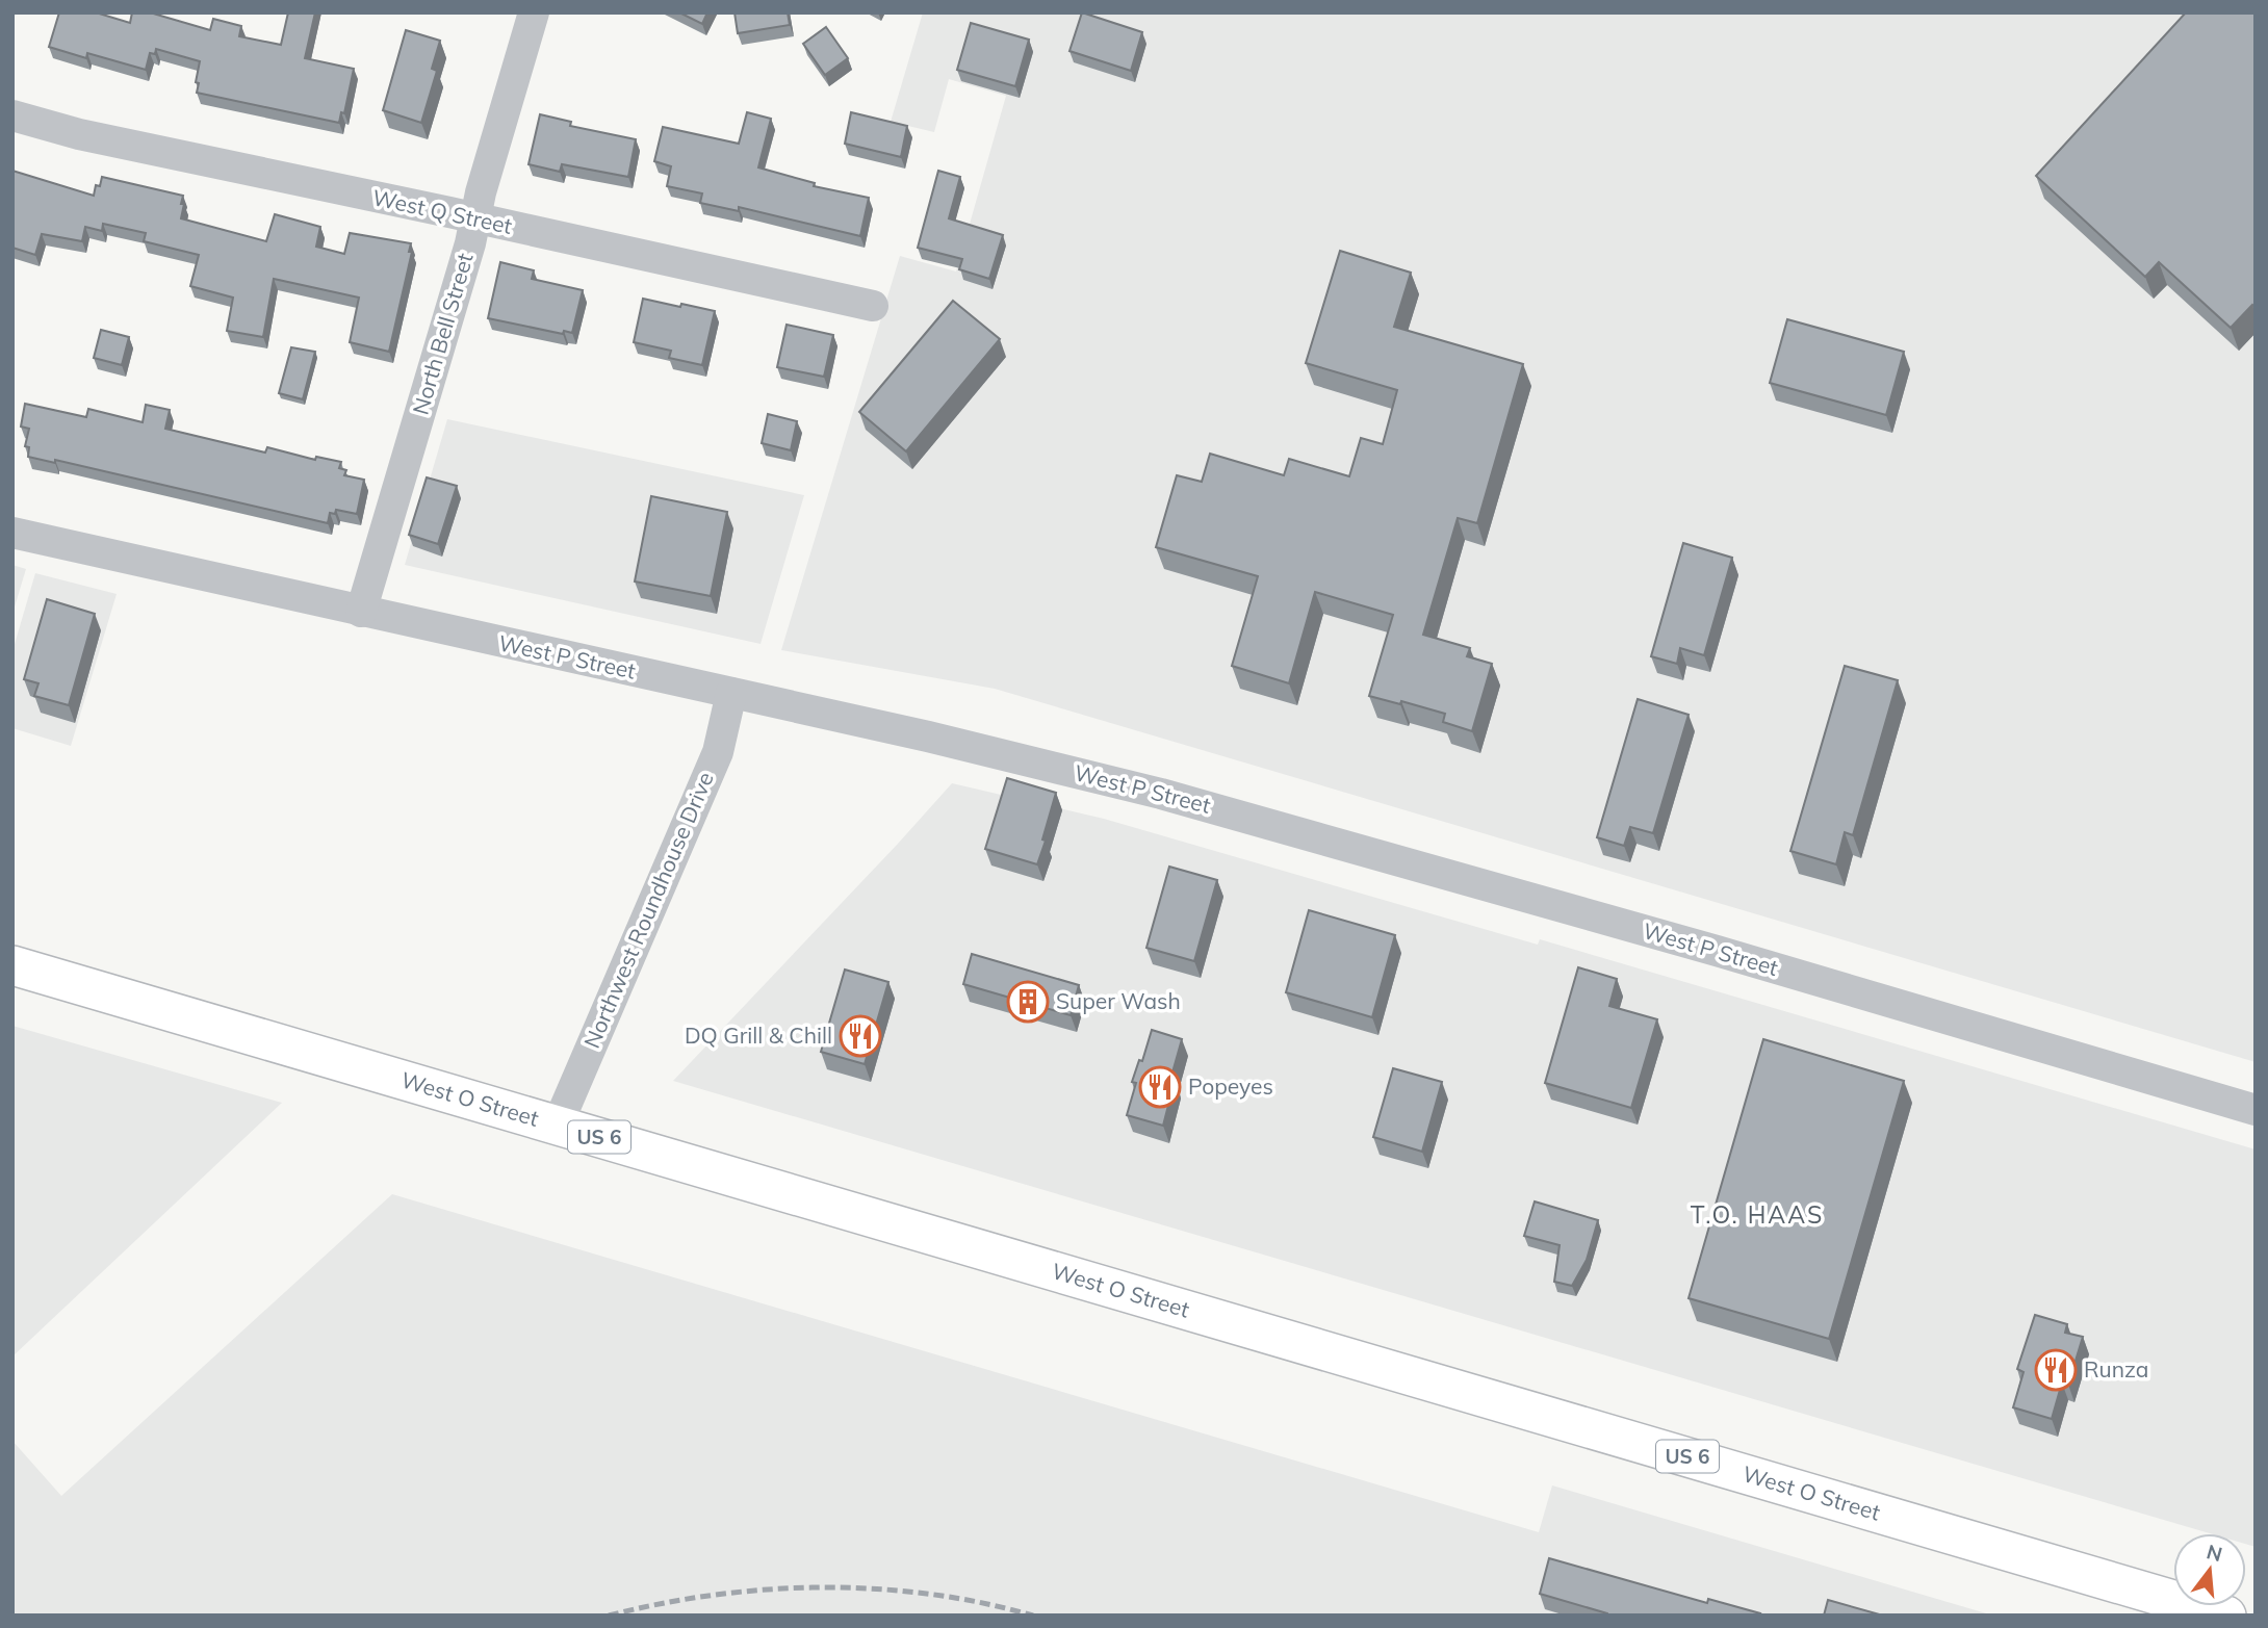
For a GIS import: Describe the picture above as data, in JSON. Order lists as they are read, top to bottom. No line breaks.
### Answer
{"streets":{"main road":["West O Street","US 6"],"street":["West Q Street","North Bell Street","West P Street","Northwest Roundhouse Drive"]},"crossings":[["West Q Street","North Bell Street"],["North Bell Street","West P Street"],["West P Street","Northwest Roundhouse Drive"],["Northwest Roundhouse Drive","West O Street"]],"districts":["T.O. HAAS"],"places":{"building":["Super Wash"],"restaurant":["DQ Grill & Chill","Popeyes","Runza"]},"north":"top"}
